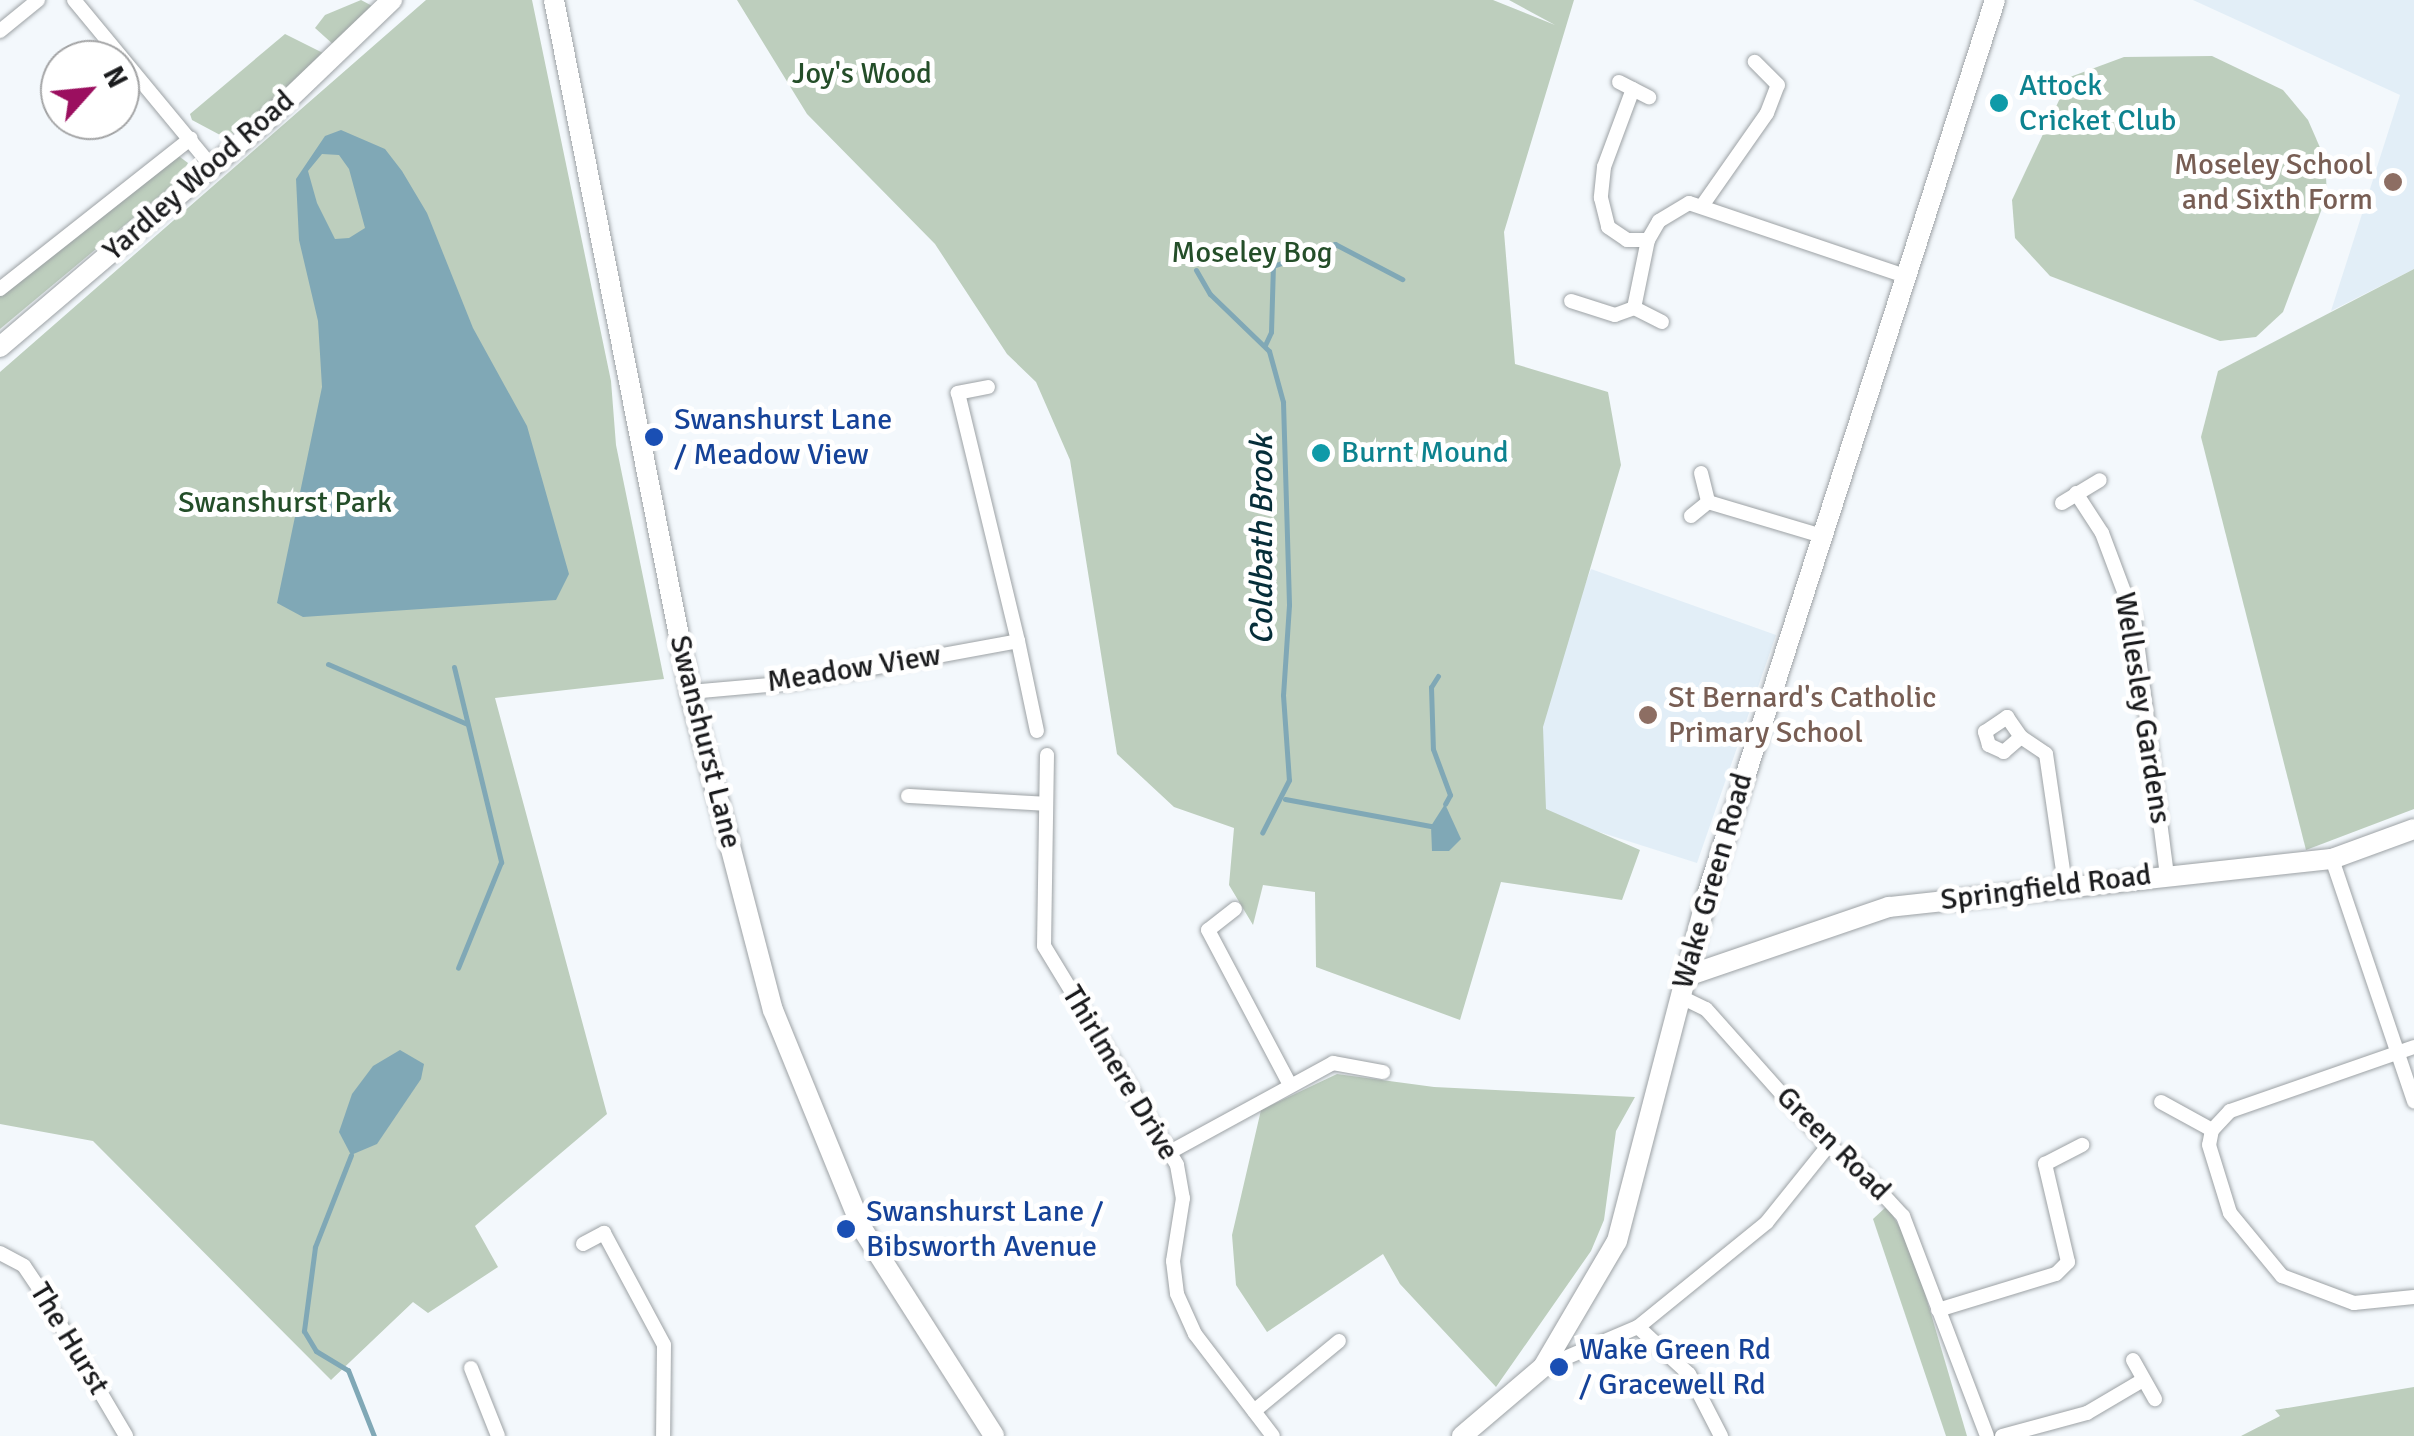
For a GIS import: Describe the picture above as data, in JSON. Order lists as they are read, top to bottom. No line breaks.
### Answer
{"streets":{"street":["Yardley Wood Road","Meadow View","Wellesley Gardens","Swanshurst Lane","Wake Green Road","Springfield Road","Thirlmere Drive","Green Road","The Hurst"]},"crossings":[["Meadow View","Swanshurst Lane"],["Wellesley Gardens","Springfield Road"],["Wake Green Road","Springfield Road"],["Wake Green Road","Green Road"],["Springfield Road","Green Road"]],"water":["Coldbath Brook"],"parks":["Joy's Wood","Moseley Bog","Swanshurst Park"],"places":["Attock Cricket Club","Moseley School and Sixth Form","Swanshurst Lane / Meadow View","Burnt Mound","St Bernard's Catholic Primary School","Swanshurst Lane / Bibsworth Avenue","Wake Green Rd / Gracewell Rd"],"north":"top right"}
